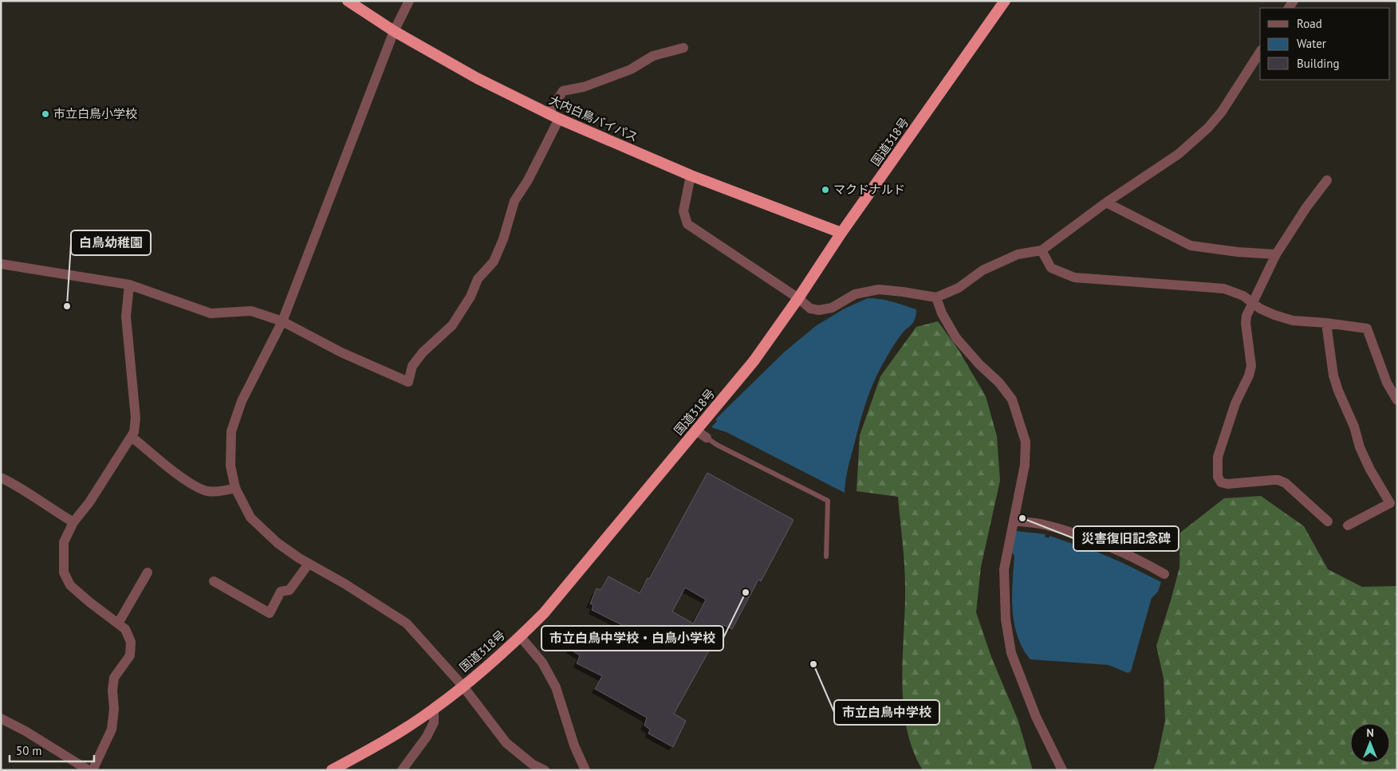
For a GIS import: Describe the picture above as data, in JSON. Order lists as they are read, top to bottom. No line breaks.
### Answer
{"streets":{"highway":["大内白鳥バイパス","国道318号"]},"crossings":[["大内白鳥バイパス","国道318号"]],"places":["市立白鳥小学校","マクドナルド","白鳥幼稚園","災害復旧記念碑","市立白鳥中学校・白鳥小学校","市立白鳥中学校"],"legend":["Road","Water","Building"],"scale_bar":"50 m","north":"top"}
